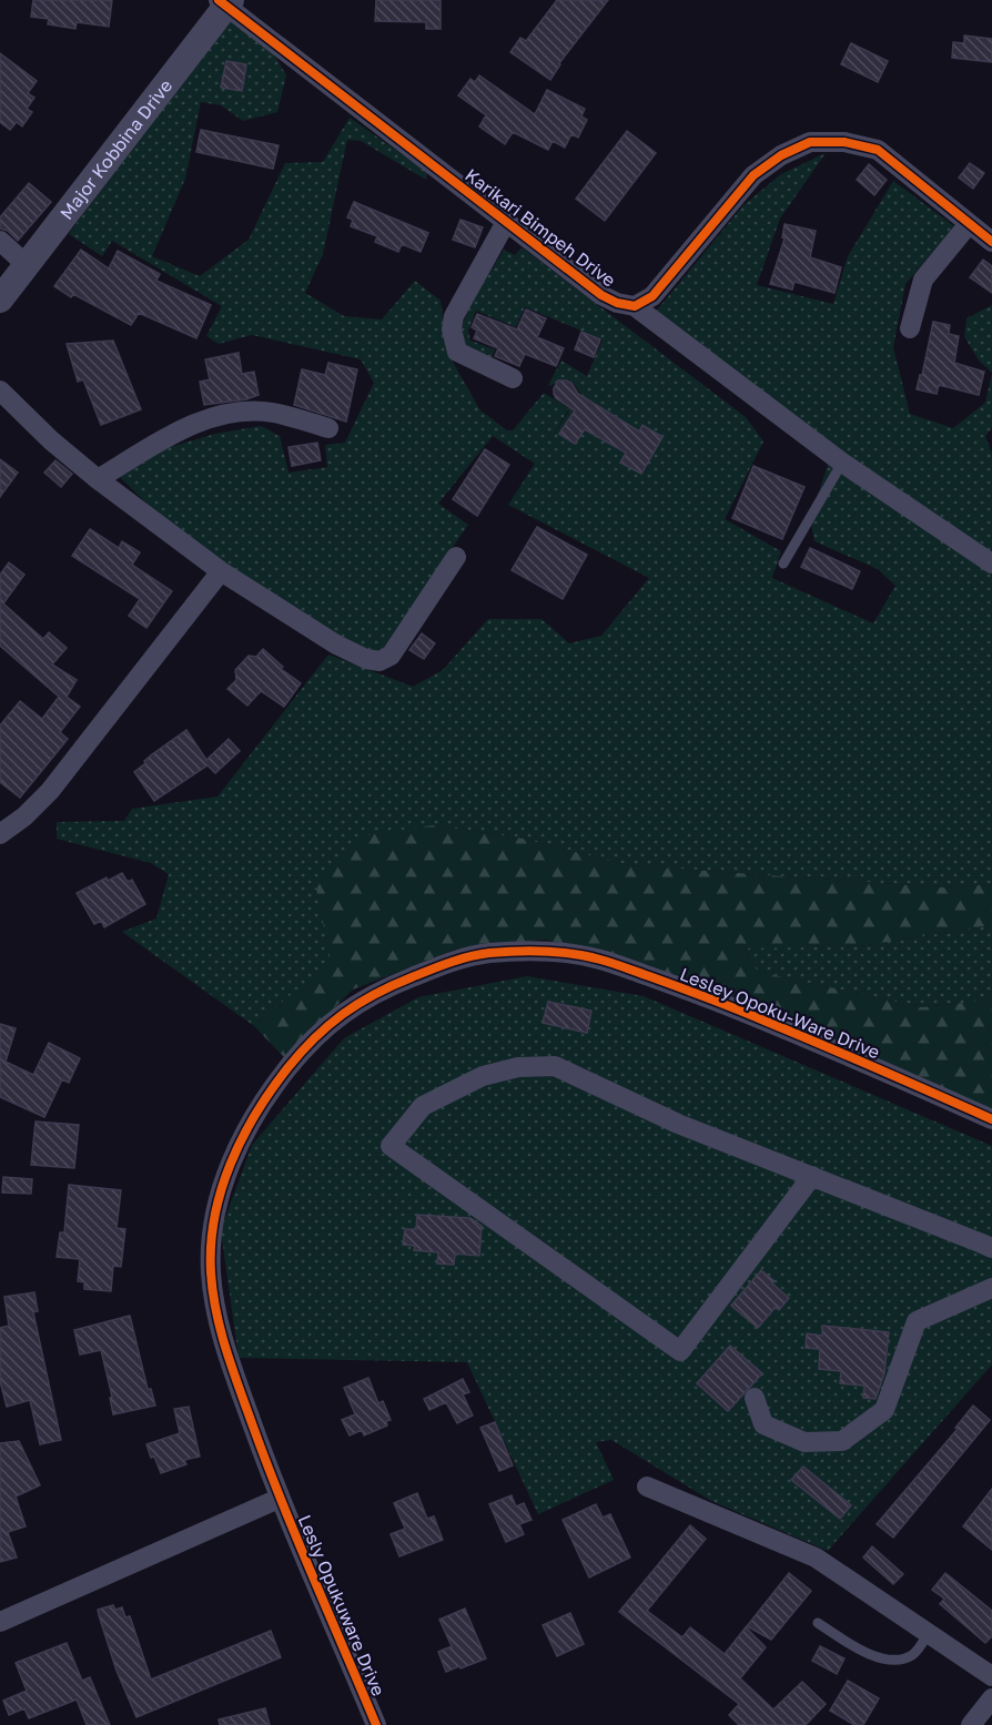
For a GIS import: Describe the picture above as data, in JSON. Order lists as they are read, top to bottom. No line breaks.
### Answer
{"streets":{"street":["Major Kobbina Drive","Karikari Bimpeh Drive","Lesley Opoku-Ware Drive","Lesly Opukuware Drive"]},"crossings":[["Major Kobbina Drive","Karikari Bimpeh Drive"],["Lesley Opoku-Ware Drive","Lesly Opukuware Drive"]]}
